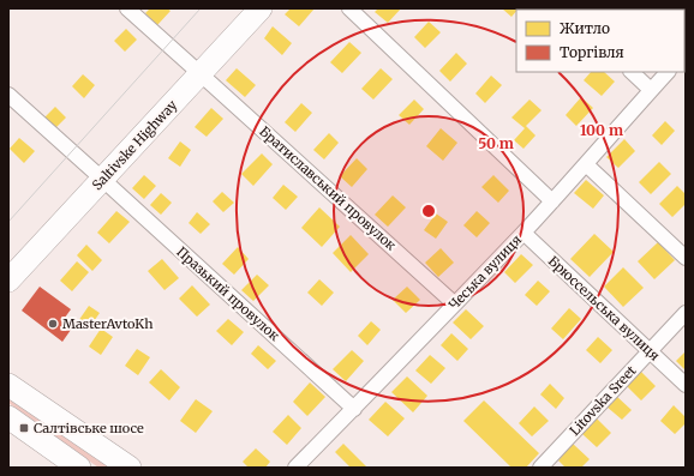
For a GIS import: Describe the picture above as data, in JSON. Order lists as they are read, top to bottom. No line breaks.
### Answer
{"streets":{"main road":["Saltivske Highway"],"street":["Братиславський провулок","Чеська вулиця","Празький провулок","Брюссельська вулиця","Litovska Sreet"]},"crossings":[["Saltivske Highway","Братиславський провулок"],["Saltivske Highway","Празький провулок"],["Братиславський провулок","Чеська вулиця"],["Чеська вулиця","Празький провулок"],["Чеська вулиця","Брюссельська вулиця"],["Брюссельська вулиця","Litovska Sreet"]],"places":{"other":["MasterAvtoKh"],"transit":["Салтівське шосе"]},"legend":["Житло","Торгівля"],"rings":["100 m","50 m"]}
